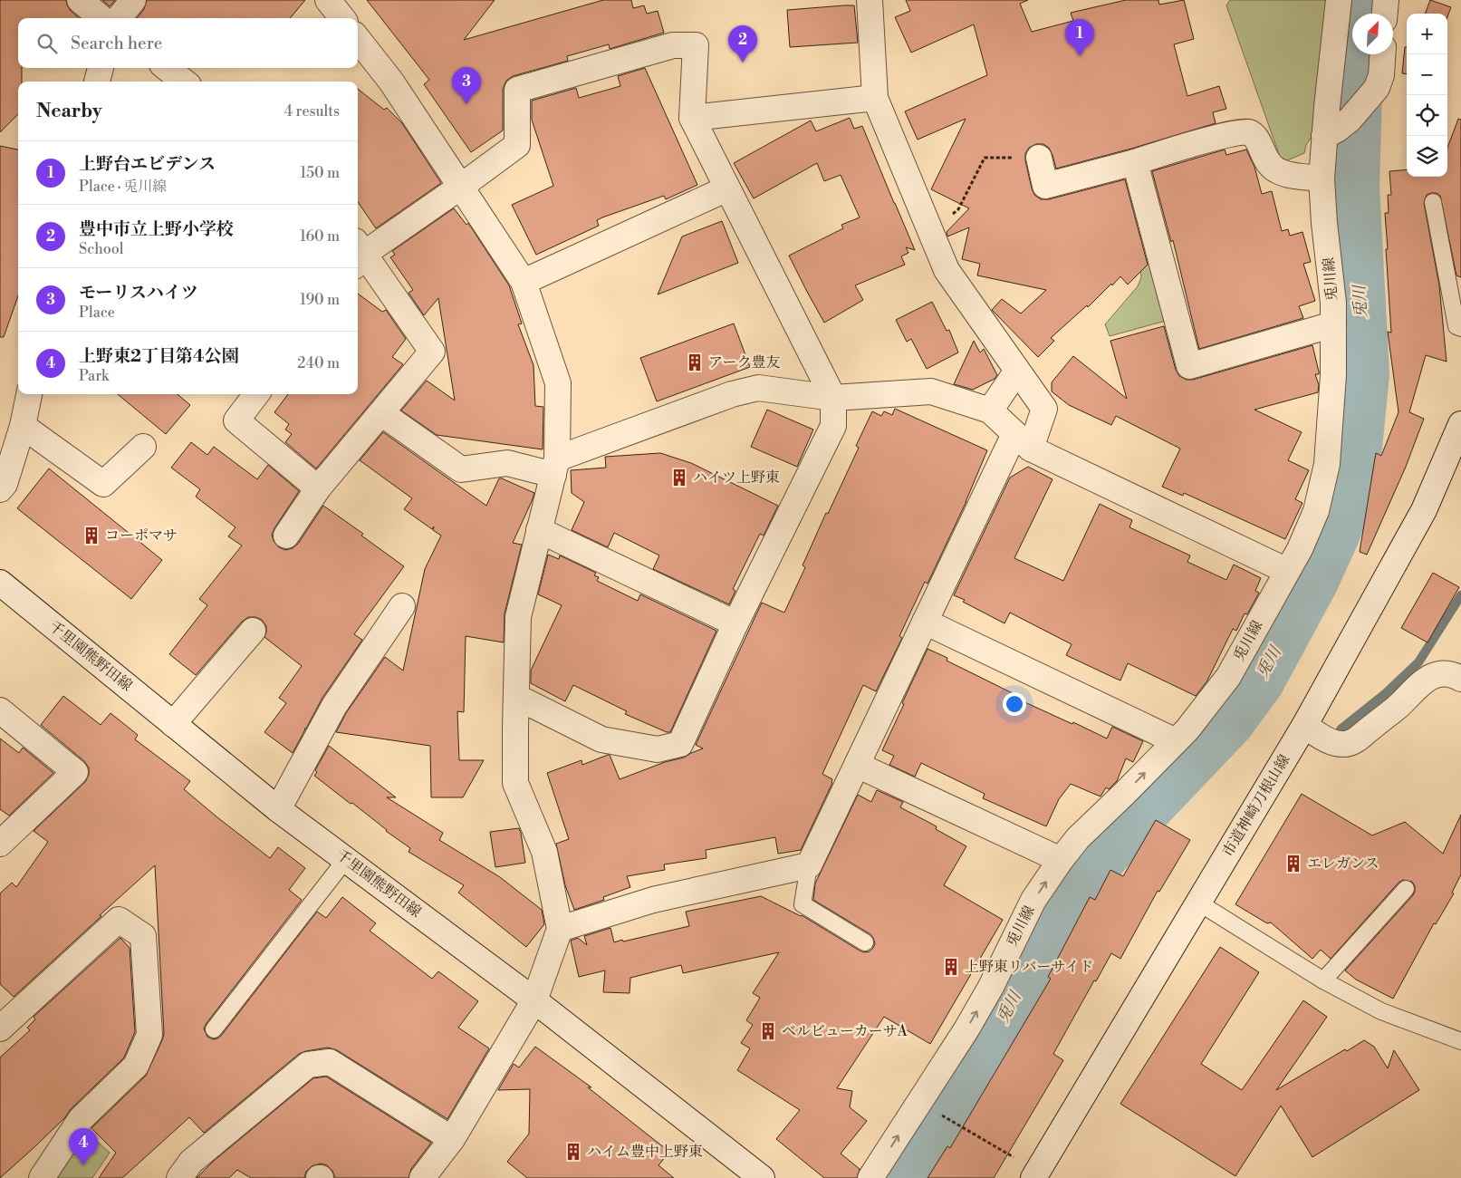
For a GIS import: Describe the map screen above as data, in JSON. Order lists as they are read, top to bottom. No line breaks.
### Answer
{"streets":{"street":["兎川線","千里園熊野田線","市道神崎刀根山線"]},"one_way":["兎川線"],"water":["兎川"],"places":{"building":["アーク豊友","ハイツ上野東","コーポマサ","エレガンス","上野東リバーサイド","ベルビューカーサA","ハイム豊中上野東"]},"north":"top right","page":{"map_buttons":["+","−"],"search":"Search here","pins":["1","2","3","4"],"heading":["Nearby","4 results"],"list":[{"mark":"1","name":"上野台エビデンス","note":"Place · 兎川線","value":"150 m"},{"mark":"2","name":"豊中市立上野小学校","note":"School","value":"160 m"},{"mark":"3","name":"モーリスハイツ","note":"Place","value":"190 m"},{"mark":"4","name":"上野東2丁目第4公園","note":"Park","value":"240 m"}]}}
